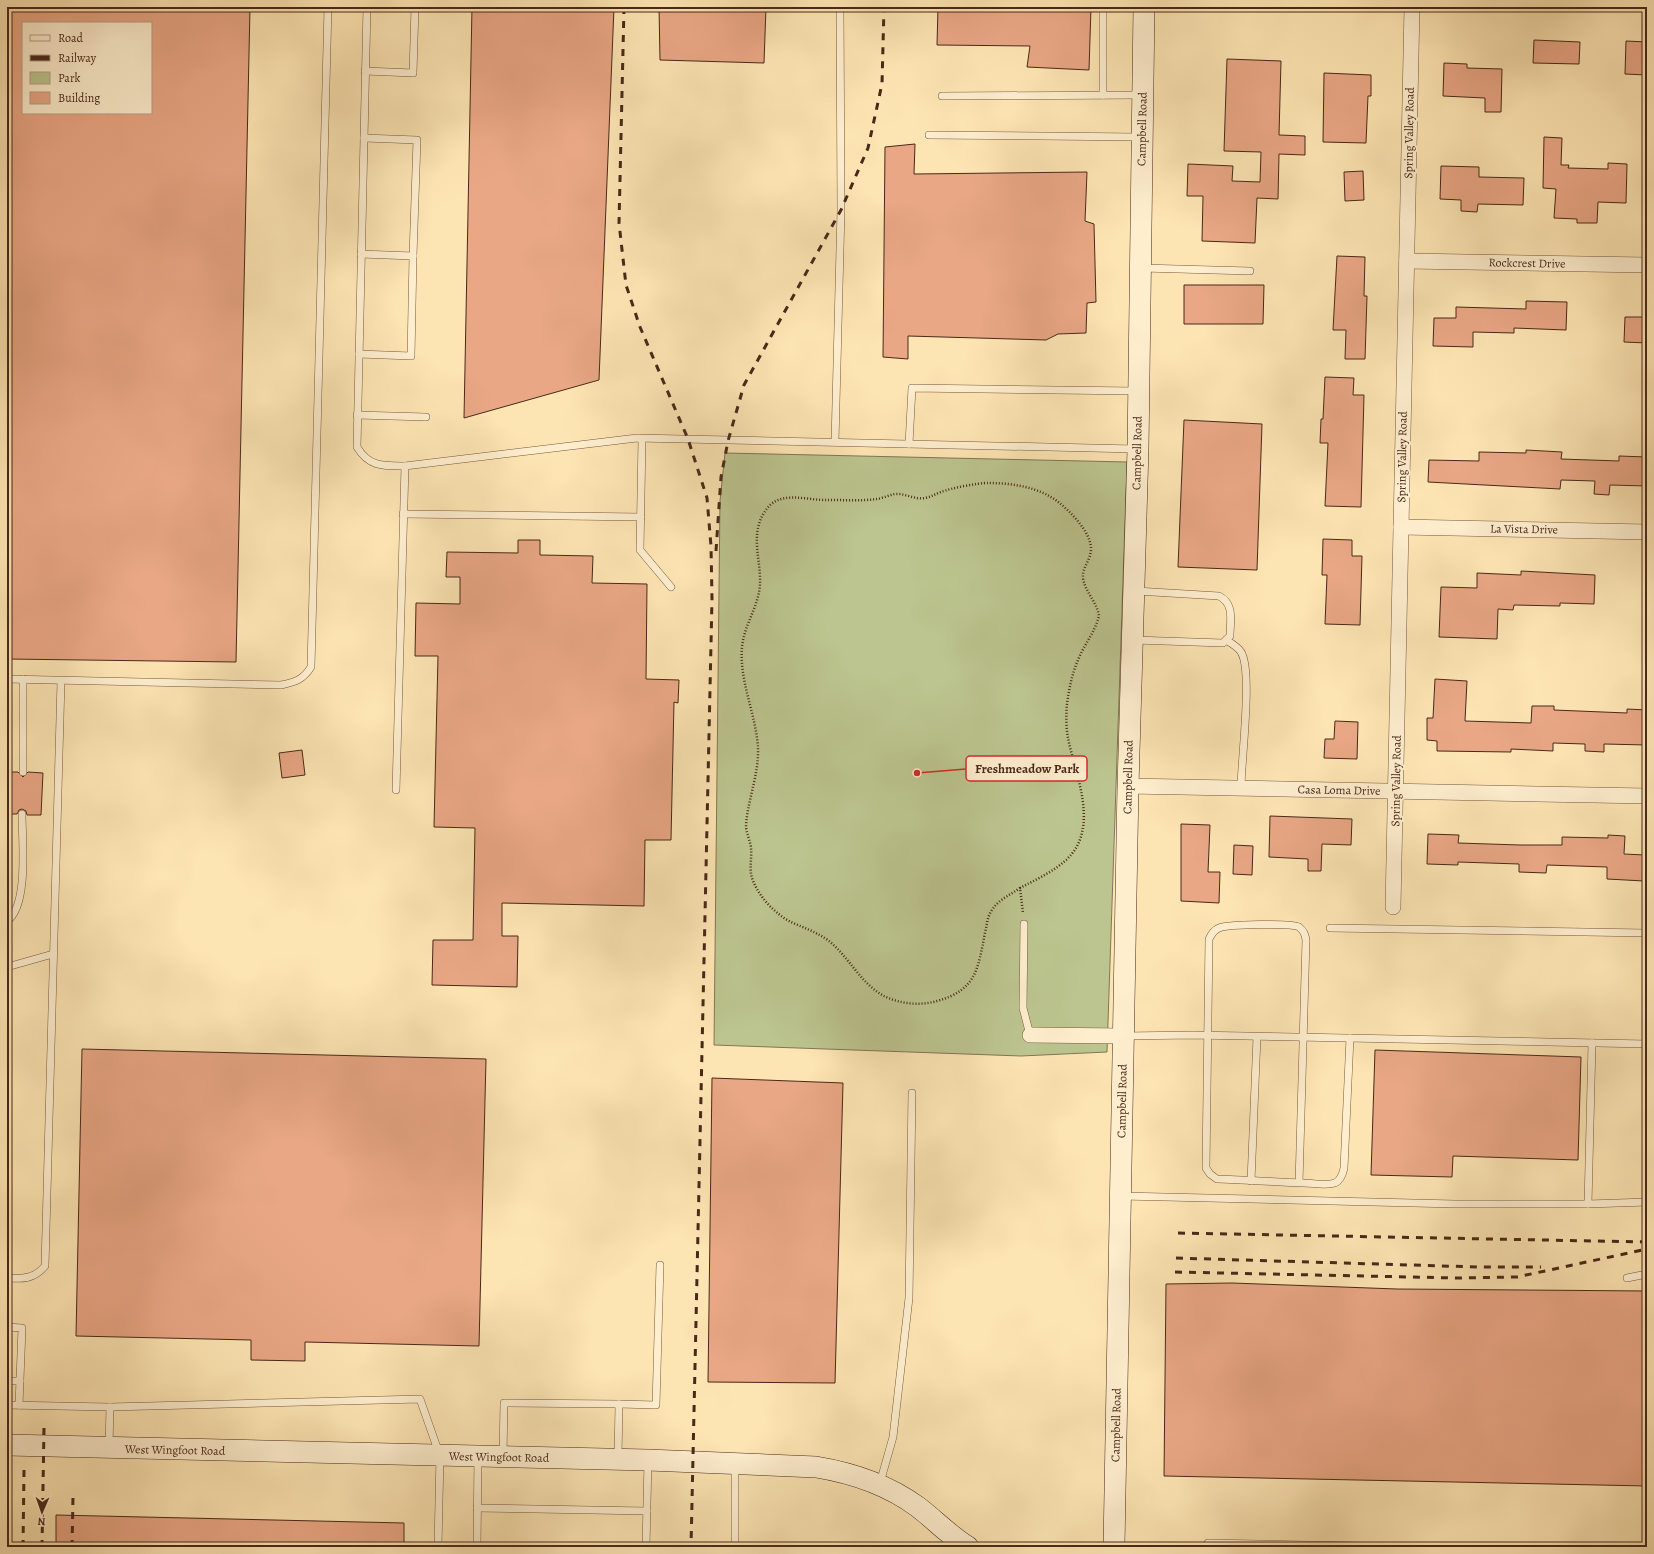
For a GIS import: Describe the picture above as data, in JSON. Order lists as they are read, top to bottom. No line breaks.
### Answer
{"streets":{"street":["Campbell Road","Spring Valley Road","Rockcrest Drive","La Vista Drive","Casa Loma Drive","West Wingfoot Road"]},"crossings":[["Campbell Road","Casa Loma Drive"],["Spring Valley Road","Rockcrest Drive"],["Spring Valley Road","La Vista Drive"],["Spring Valley Road","Casa Loma Drive"]],"places":["Freshmeadow Park"],"legend":["Road","Railway","Park","Building"],"north":"bottom"}
